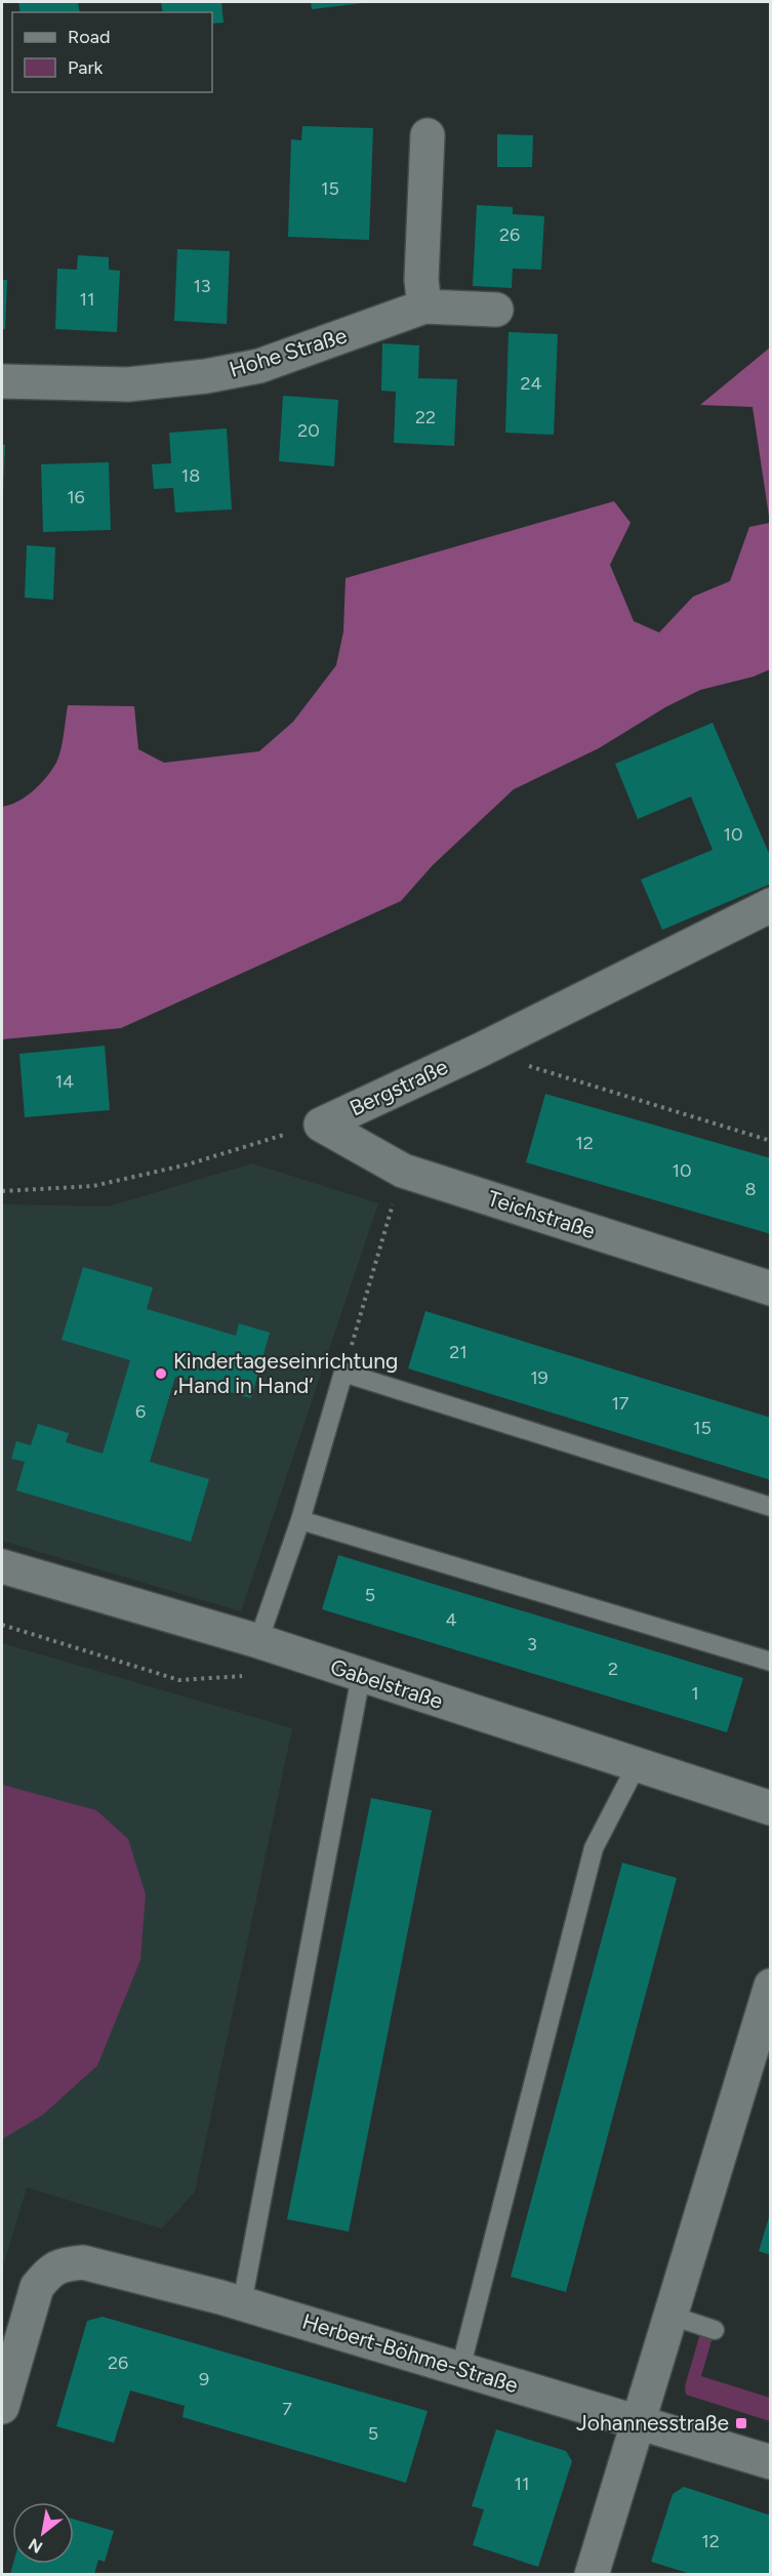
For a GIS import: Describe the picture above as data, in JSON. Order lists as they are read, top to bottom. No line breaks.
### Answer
{"streets":{"street":["Hohe Straße","Bergstraße","Teichstraße","Gabelstraße","Herbert-Böhme-Straße"]},"crossings":[["Bergstraße","Teichstraße"]],"places":{"other":["Kindertageseinrichtung ‚Hand in Hand‘"],"transit":["Johannesstraße"]},"house_numbers":["15","26","13","11","24","22","20","18","16","10","14","12","10","8","21","19","17","6","15","5","4","3","2","1","26","9","7","5","11","12"],"legend":["Road","Park"],"north":"bottom left"}
